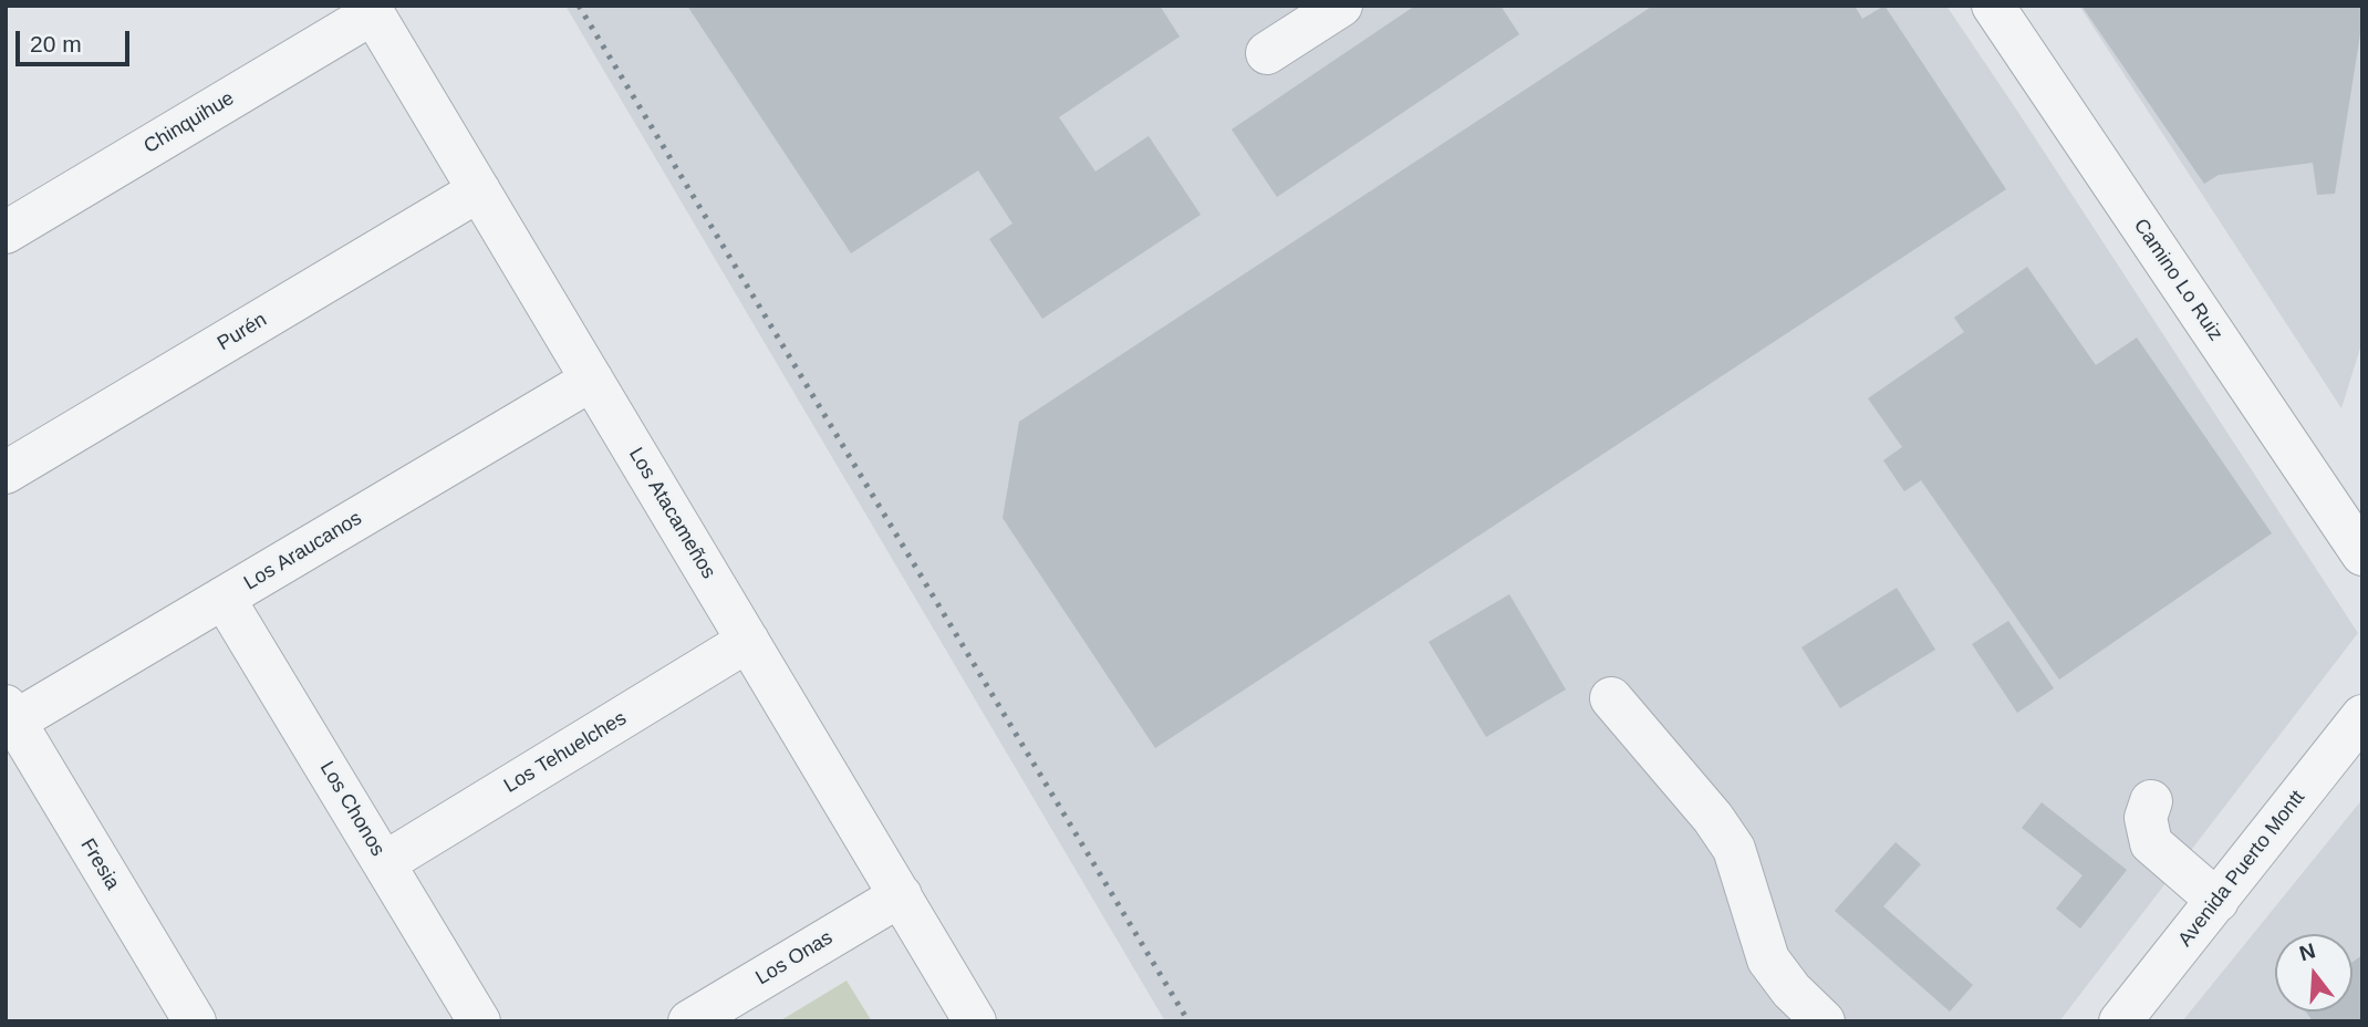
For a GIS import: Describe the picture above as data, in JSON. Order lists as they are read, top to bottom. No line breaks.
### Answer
{"streets":{"street":["Chinquihue","Camino Lo Ruiz","Purén","Los Atacameños","Los Araucanos","Los Tehuelches","Los Chonos","Fresia","Avenida Puerto Montt","Los Onas"]},"crossings":[["Chinquihue","Los Atacameños"],["Purén","Los Atacameños"],["Los Atacameños","Los Araucanos"],["Los Atacameños","Los Tehuelches"],["Los Atacameños","Los Onas"],["Los Araucanos","Los Chonos"],["Los Araucanos","Fresia"],["Los Tehuelches","Los Chonos"]],"scale_bar":"20 m","north":"top"}
